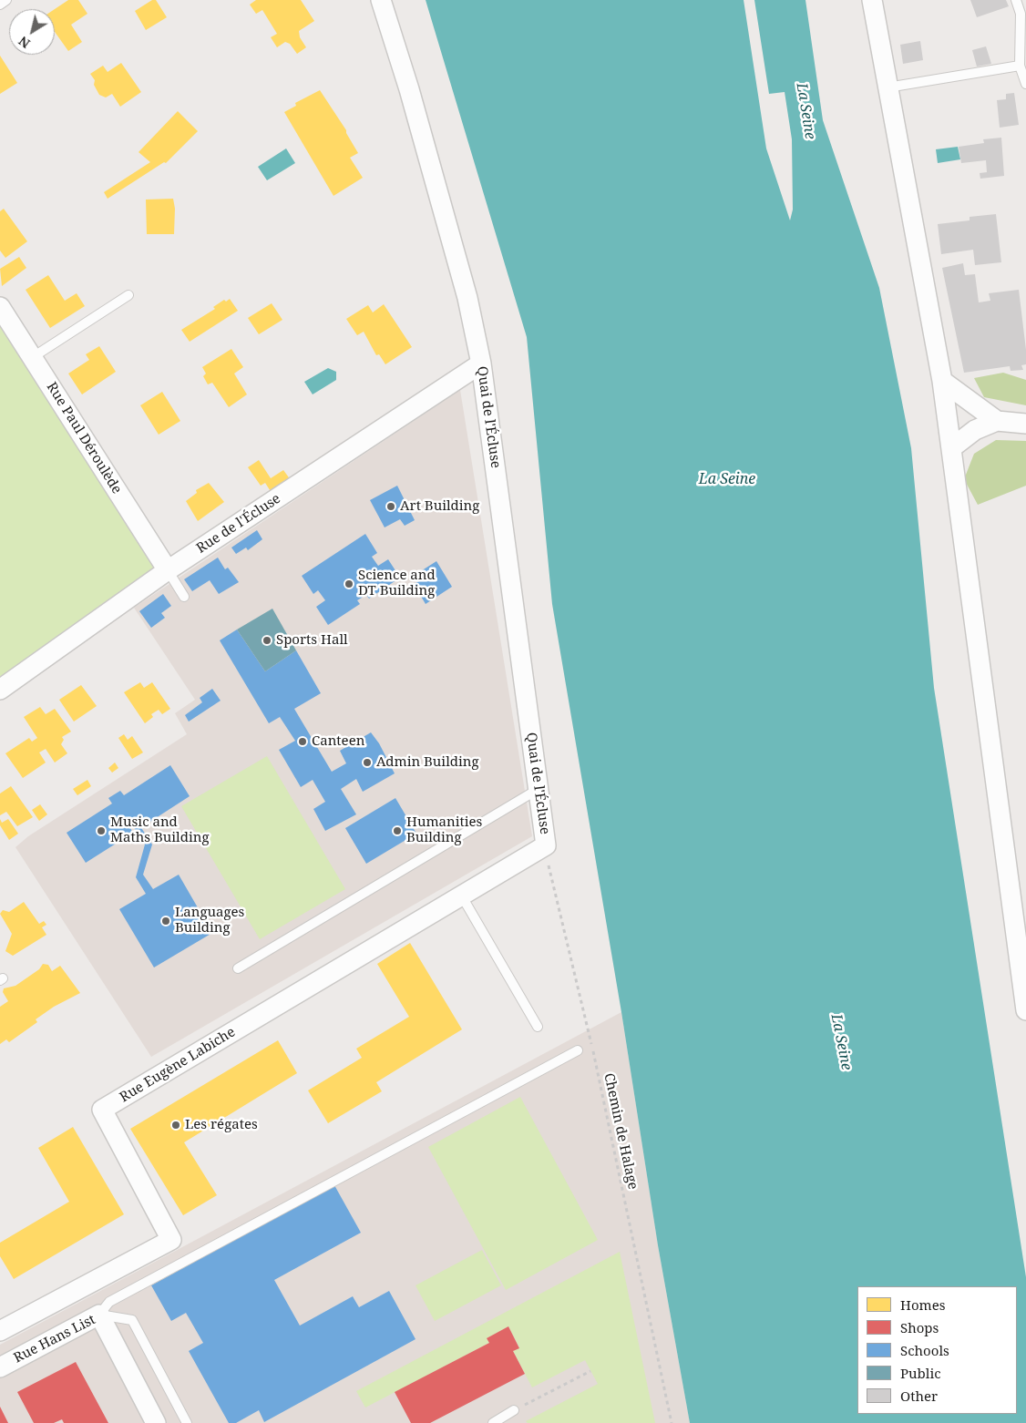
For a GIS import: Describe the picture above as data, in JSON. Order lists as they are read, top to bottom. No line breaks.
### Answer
{"streets":{"street":["Quai de l'Écluse","Rue Paul Déroulède","Rue de l'Écluse","Rue Eugène Labiche","Rue Hans List"],"path":["Chemin de Halage"]},"crossings":[["Quai de l'Écluse","Rue de l'Écluse"],["Quai de l'Écluse","Rue Eugène Labiche"],["Quai de l'Écluse","Chemin de Halage"],["Rue Paul Déroulède","Rue de l'Écluse"],["Rue Eugène Labiche","Chemin de Halage"]],"water":["La Seine"],"places":["Art Building","Science and DT Building","Sports Hall","Canteen","Admin Building","Music and Maths Building","Humanities Building","Languages Building","Les régates"],"legend":["Homes","Shops","Schools","Public","Other"],"north":"bottom left"}
